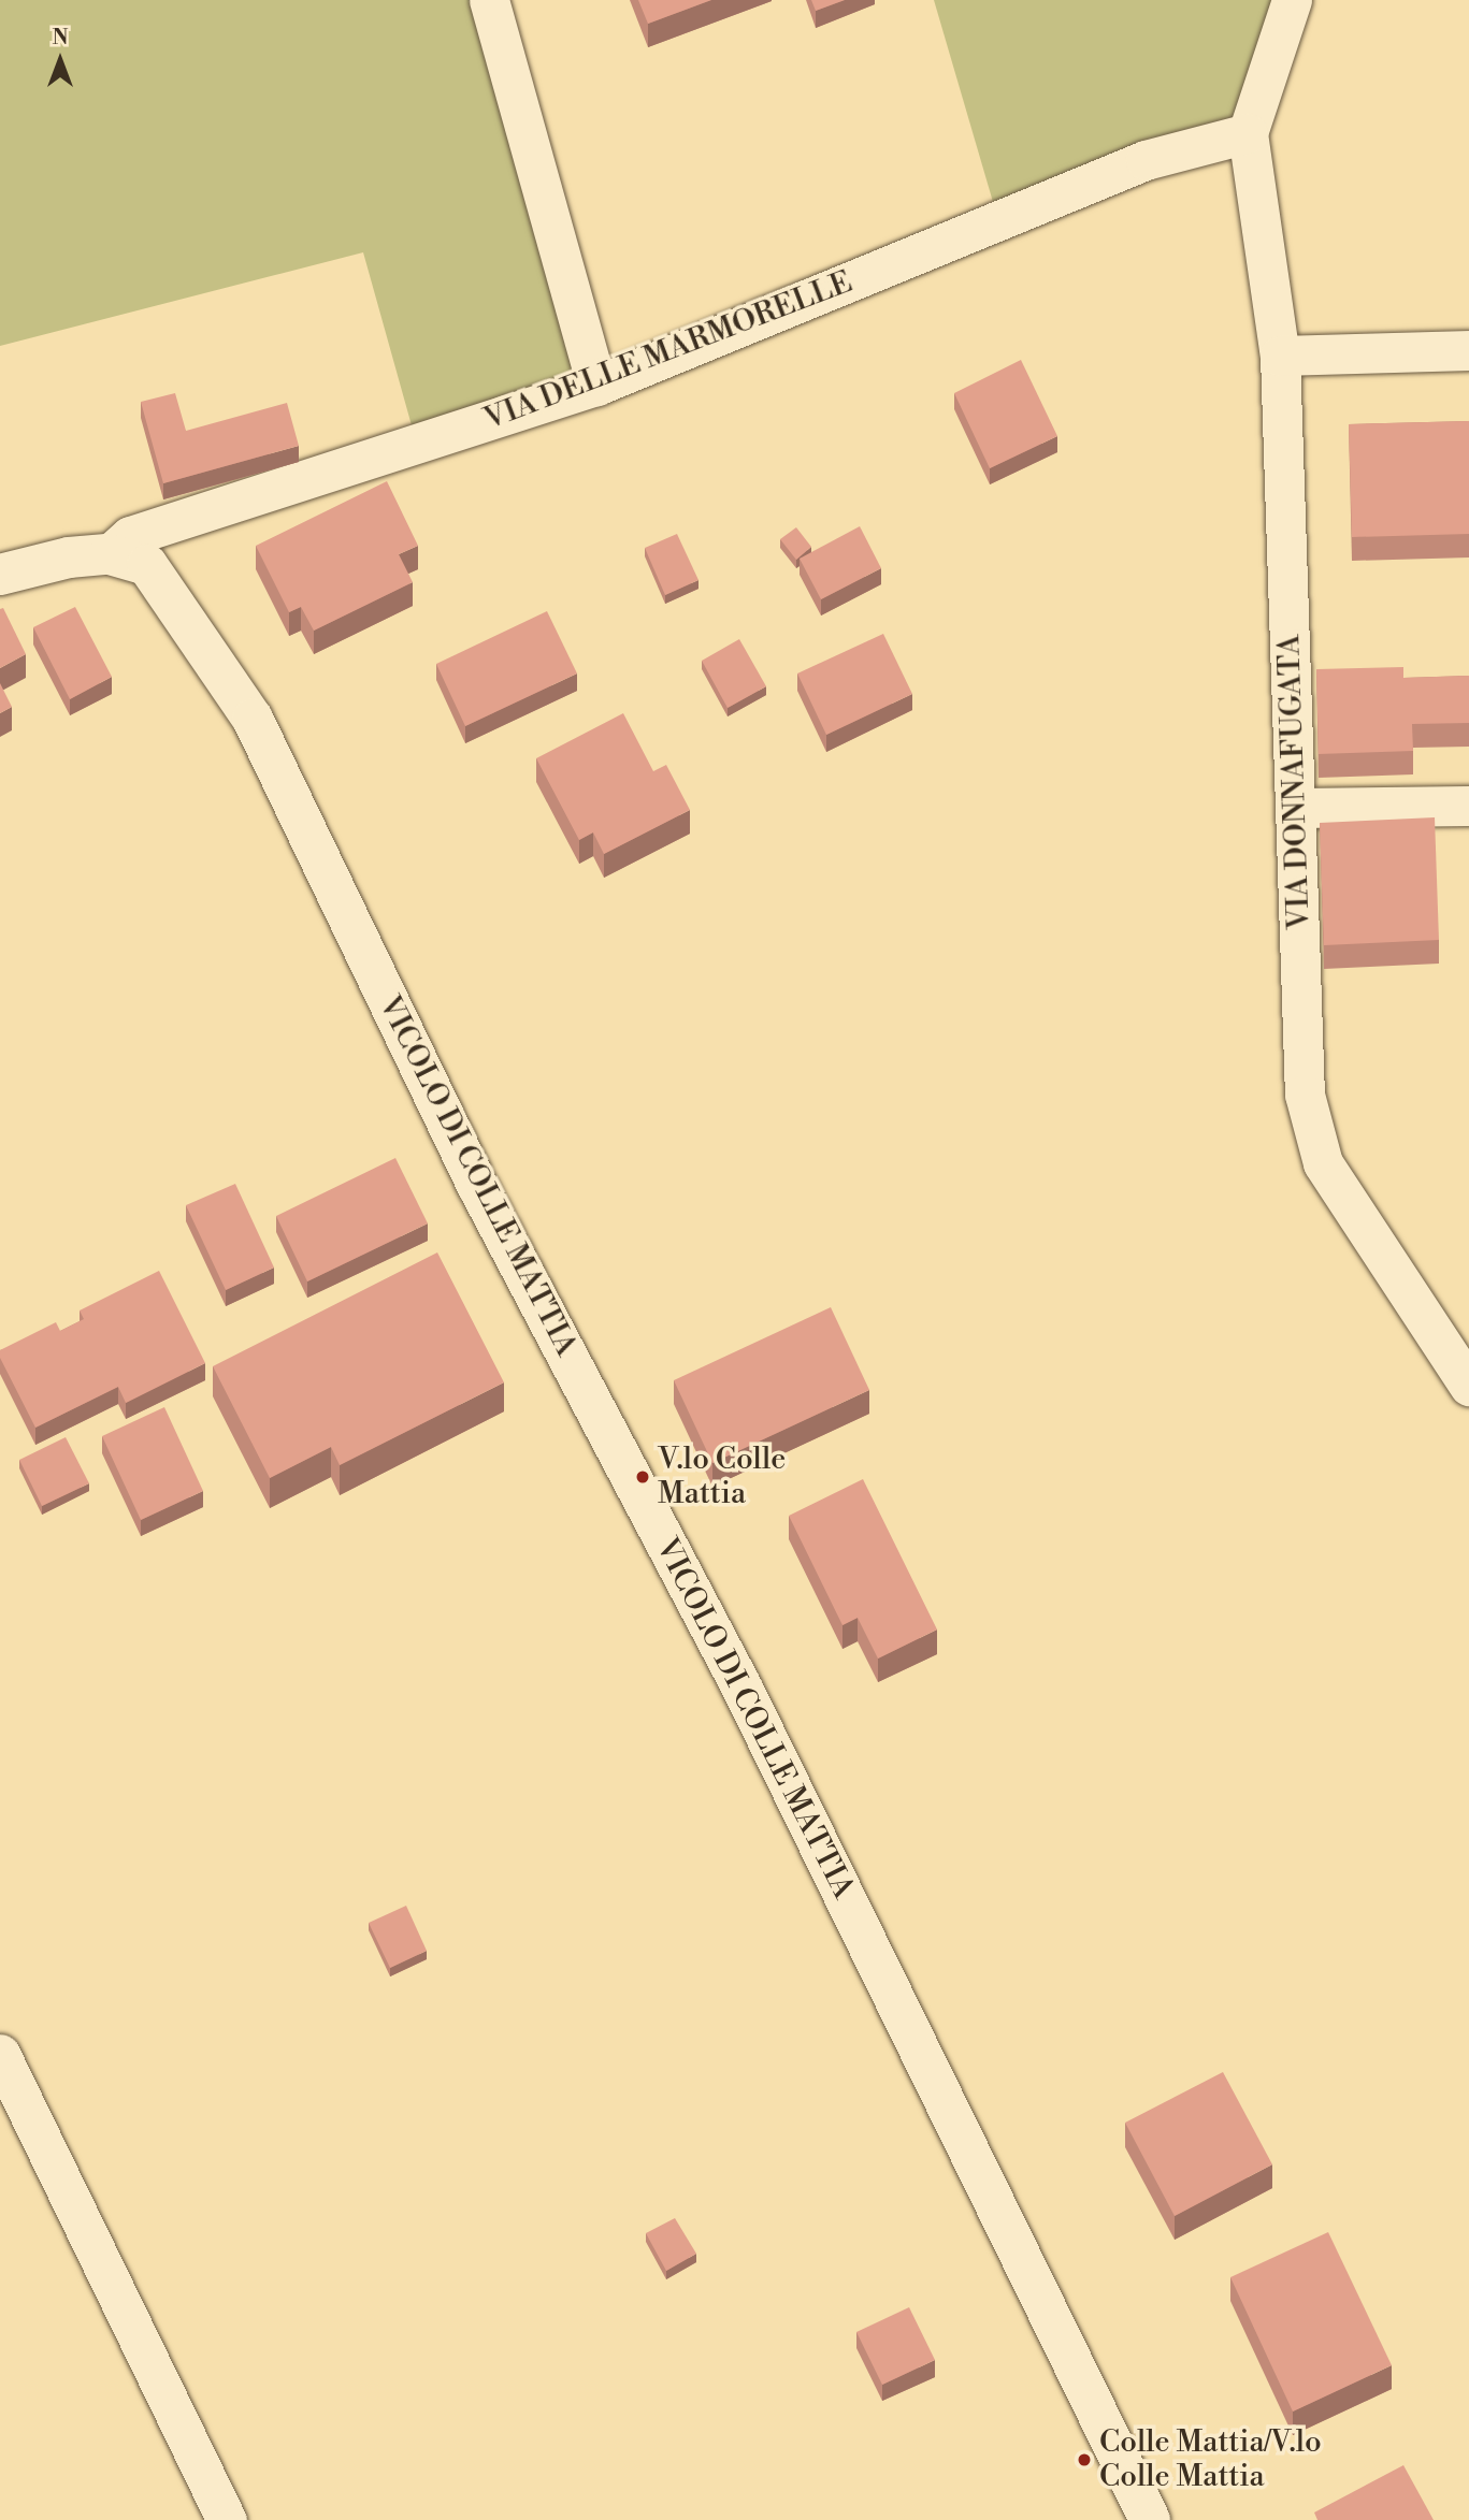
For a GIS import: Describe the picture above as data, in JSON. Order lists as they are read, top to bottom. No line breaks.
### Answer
{"streets":{"street":["VIA DELLE MARMORELLE","VIA DONNAFUGATA","VICOLO DI COLLE MATTIA"]},"crossings":[["VIA DELLE MARMORELLE","VIA DONNAFUGATA"],["VIA DELLE MARMORELLE","VICOLO DI COLLE MATTIA"]],"places":["V.lo Colle Mattia","Colle Mattia/V.lo Colle Mattia"],"north":"top"}
